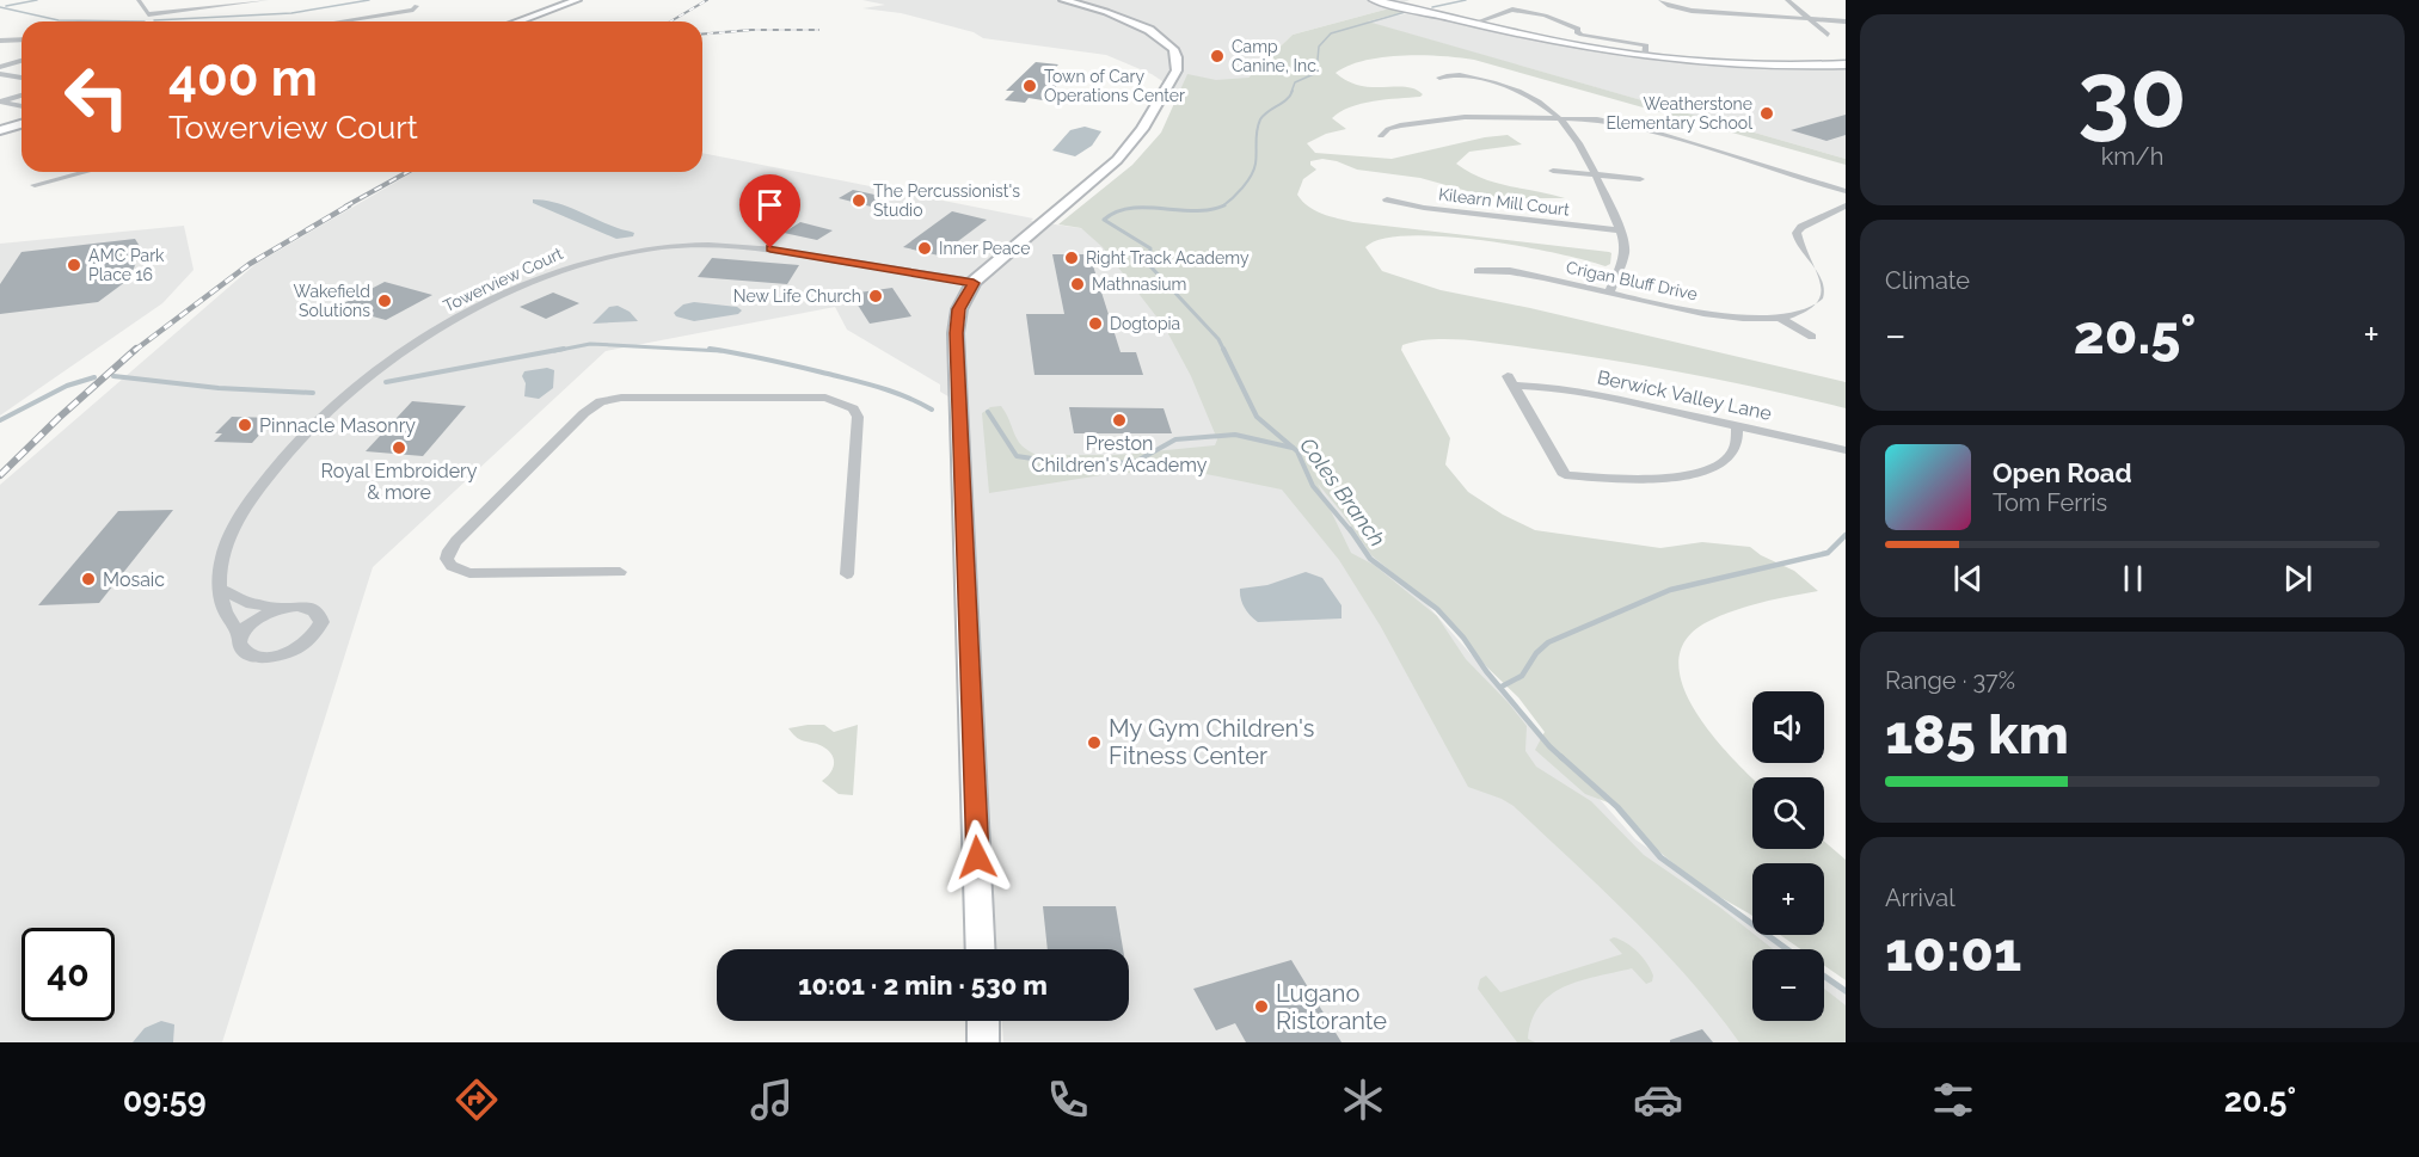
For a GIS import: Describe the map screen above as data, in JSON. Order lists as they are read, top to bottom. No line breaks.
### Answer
{"streets":{"street":["Kilearn Mill Court","Towerview Court","Crigan Bluff Drive","Berwick Valley Lane"]},"water":["Coles Branch"],"places":["Camp Canine, Inc.","Town of Cary Operations Center","Weatherstone Elementary School","The Percussionist's Studio","Inner Peace","Right Track Academy","AMC Park Place 16","Mathnasium","New Life Church","Wakefield Solutions","Dogtopia","Preston Children's Academy","Pinnacle Masonry","Royal Embroidery & more","Mosaic","My Gym Children's Fitness Center","Lugano Ristorante"],"page":{"tile":[["30","km/h"],"Climate",["Range · 37%","185 km"],["Arrival","10:01"]],"turn":["400 m","Towerview Court"],"heat":["−","20.5°","+"],"song":["Open Road","Tom Ferris"],"map_buttons":["+","−"],"limit":"40","trip":"10:01 · 2 min · 530 m","tabs":["09:59","20.5°"]}}
